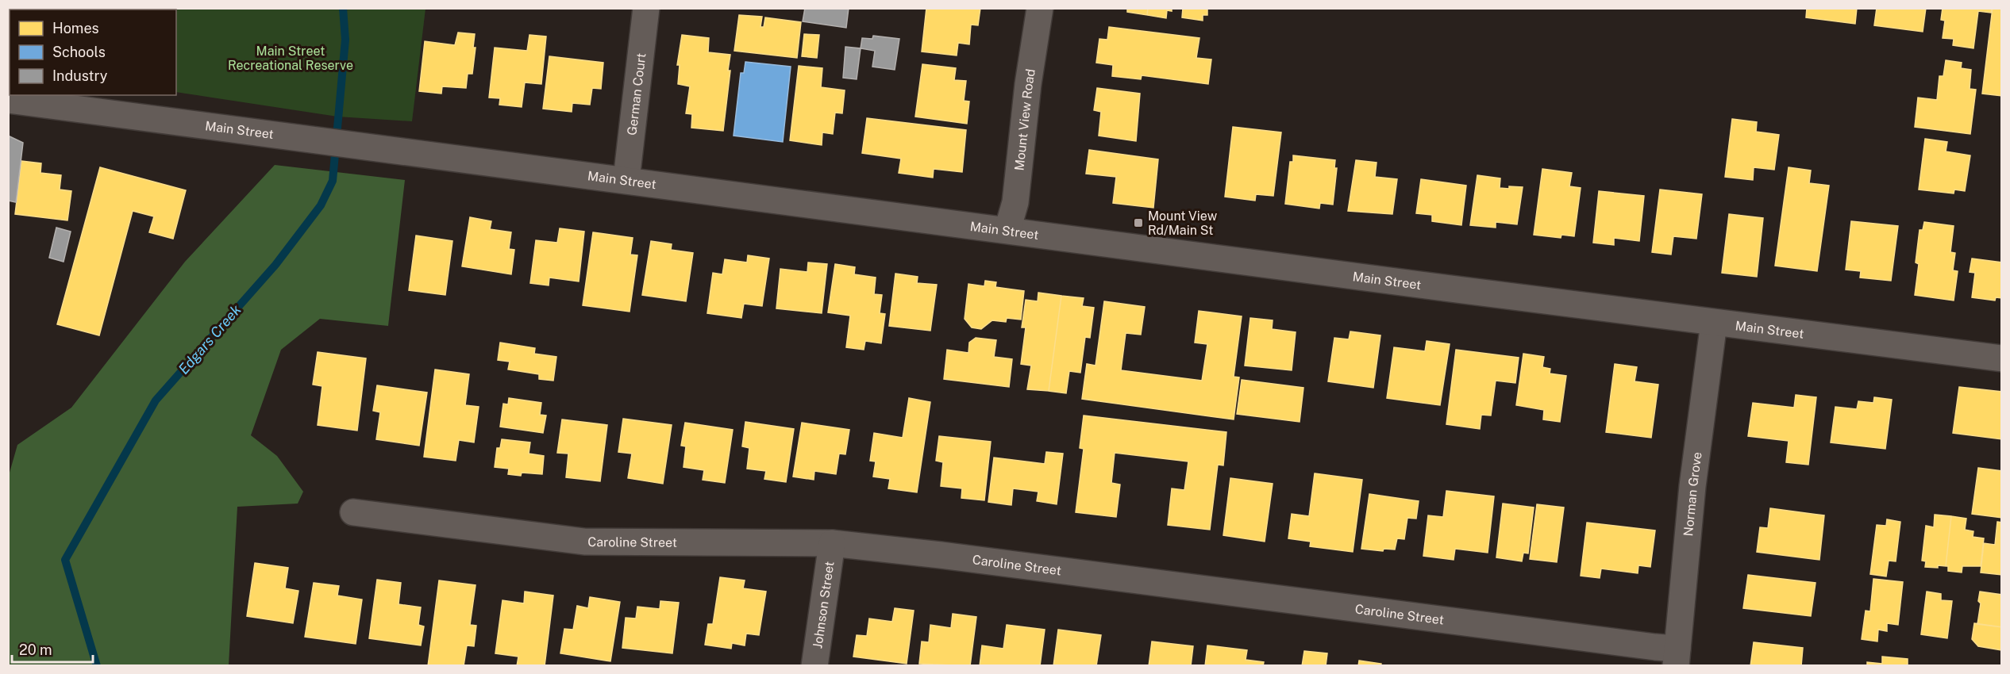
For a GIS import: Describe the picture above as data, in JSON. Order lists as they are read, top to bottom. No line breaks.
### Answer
{"streets":{"street":["German Court","Mount View Road","Main Street","Norman Grove","Caroline Street","Johnson Street"]},"crossings":[["German Court","Main Street"],["Mount View Road","Main Street"],["Main Street","Norman Grove"],["Norman Grove","Caroline Street"],["Caroline Street","Johnson Street"]],"water":["Edgars Creek"],"parks":["Main Street Recreational Reserve"],"places":{"transit":["Mount View Rd/Main St"]},"legend":["Homes","Schools","Industry"],"scale_bar":"20 m"}
